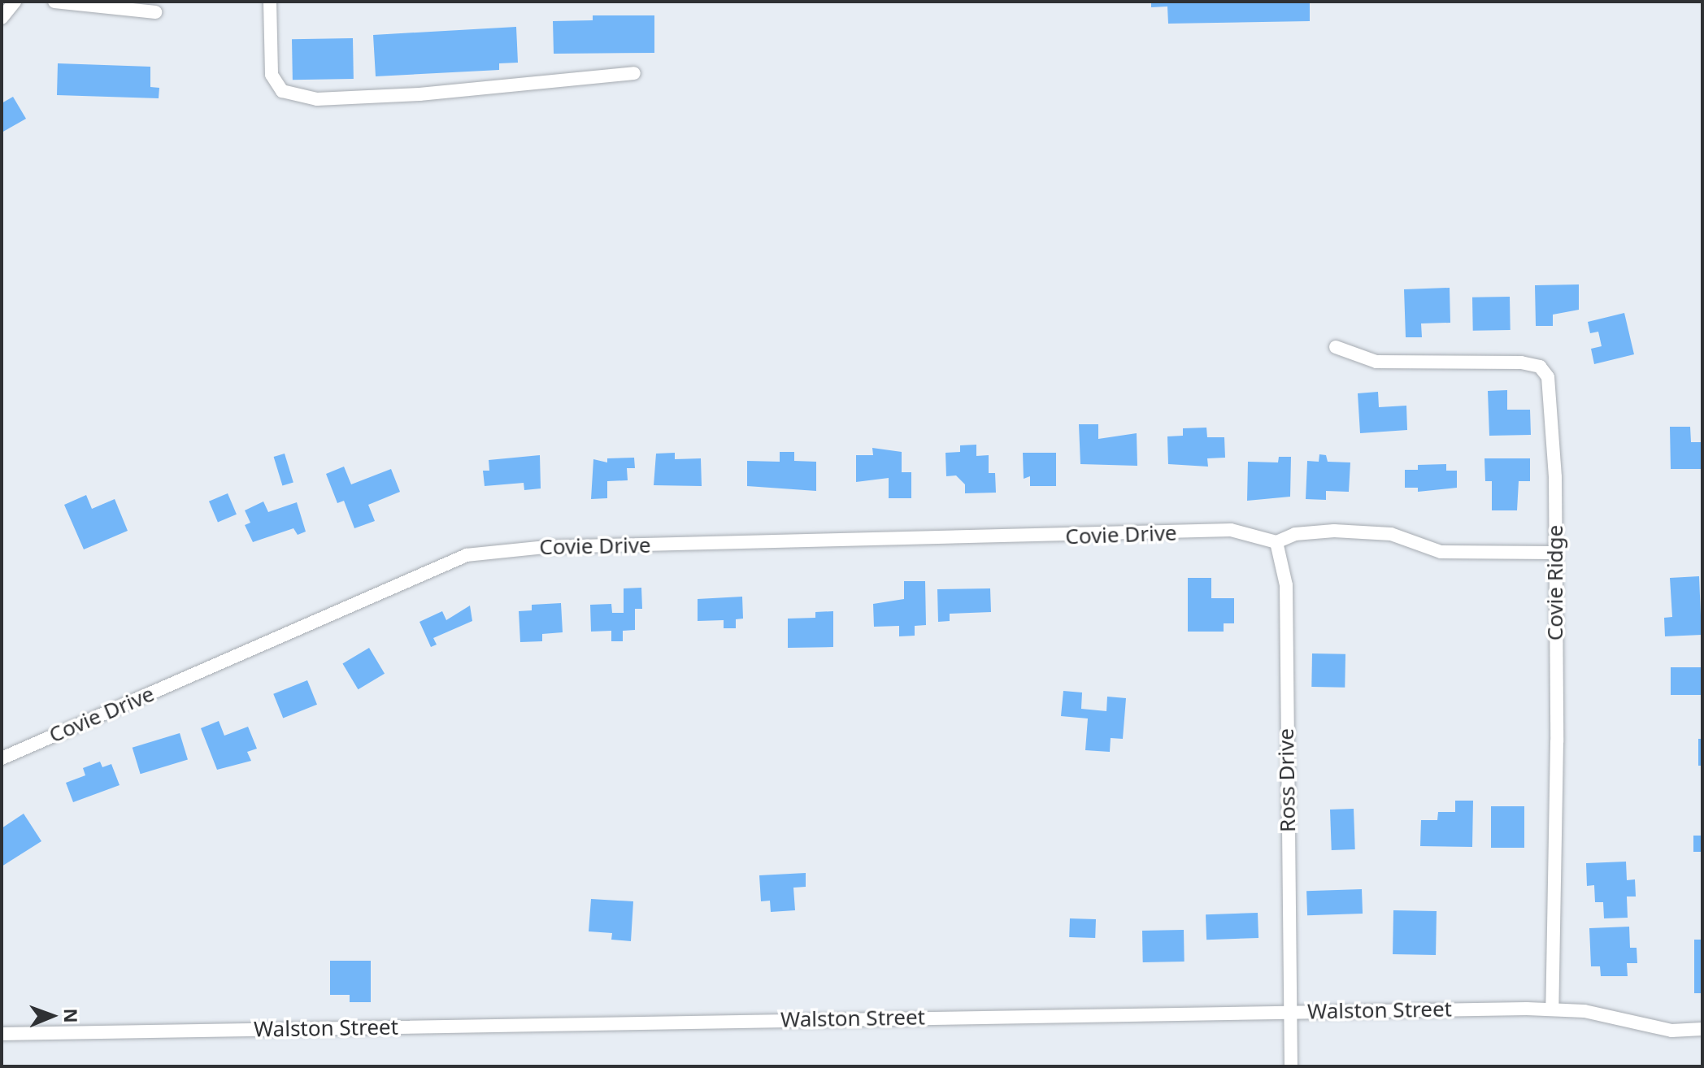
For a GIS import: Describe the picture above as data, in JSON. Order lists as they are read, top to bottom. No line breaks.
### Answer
{"streets":{"street":["Covie Drive","Covie Ridge","Ross Drive","Walston Street"]},"crossings":[["Covie Drive","Ross Drive"],["Covie Ridge","Walston Street"],["Ross Drive","Walston Street"]],"north":"right"}
